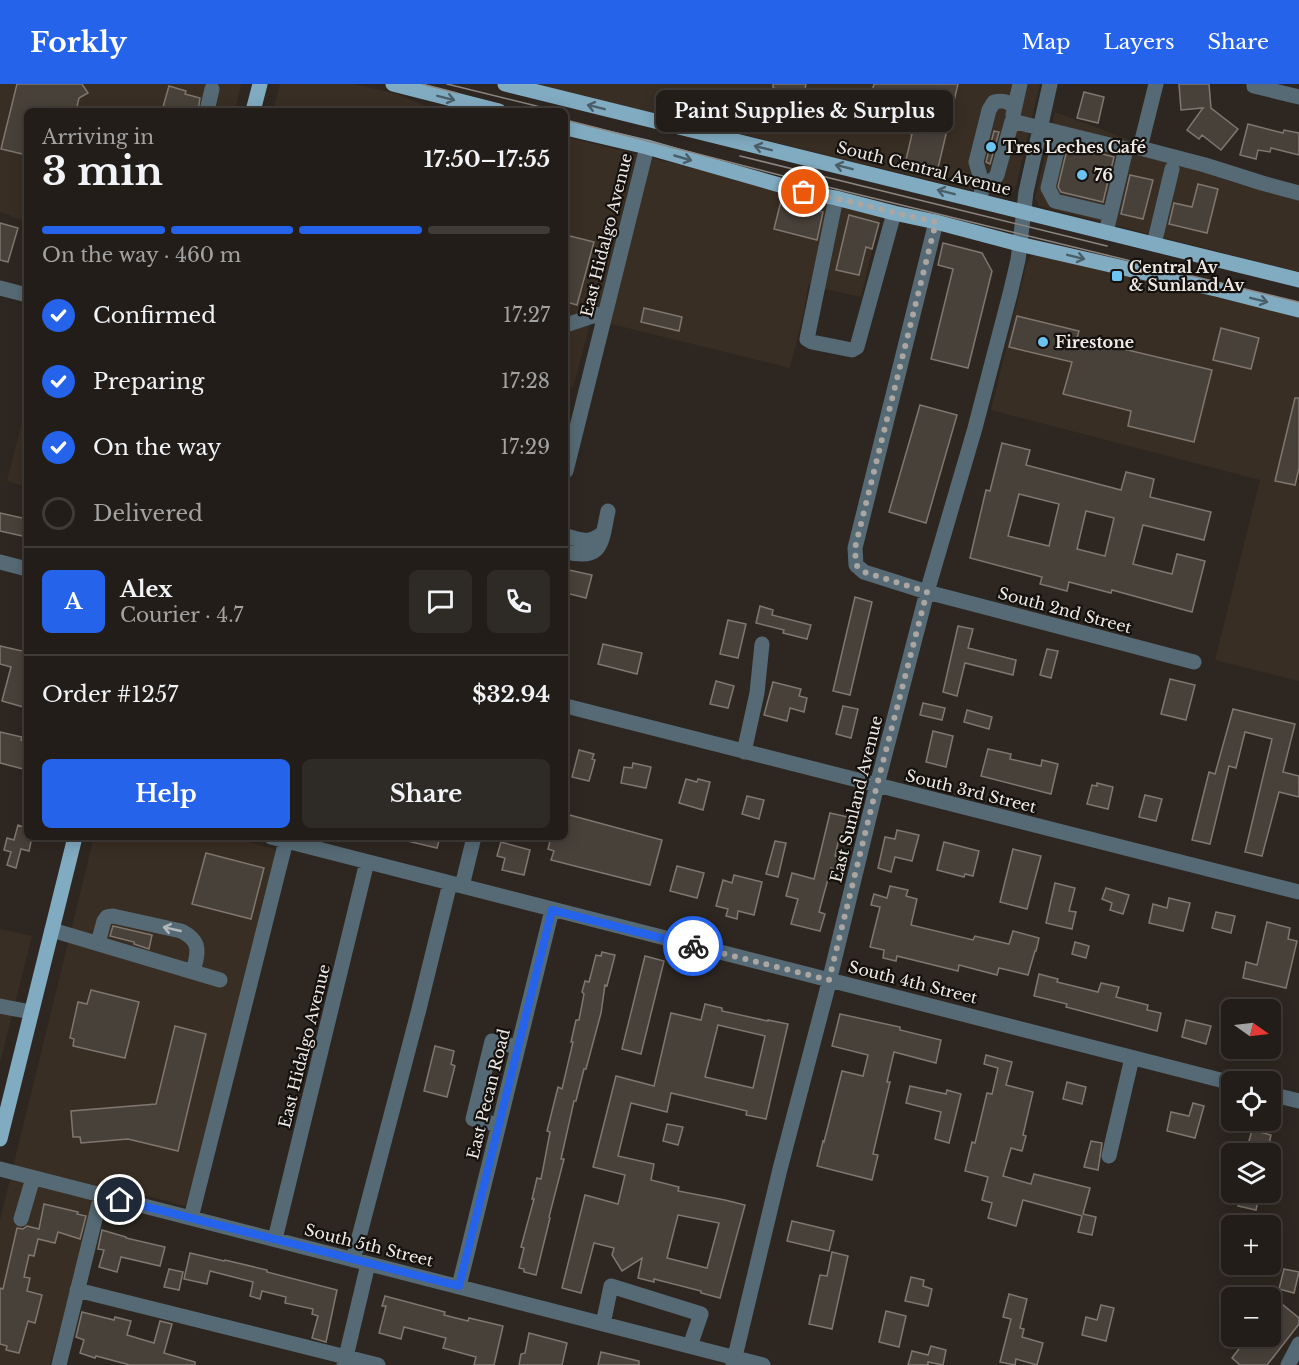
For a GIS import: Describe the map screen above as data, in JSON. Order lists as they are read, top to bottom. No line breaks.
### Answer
{"streets":{"main road":["South Central Avenue"],"street":["East Hidalgo Avenue","South 2nd Street","South 3rd Street","East Sunland Avenue","South 4th Street","East Pecan Road","South 5th Street"]},"crossings":[["South Central Avenue","East Sunland Avenue"],["East Hidalgo Avenue","South 4th Street"],["East Hidalgo Avenue","South 5th Street"],["South 2nd Street","East Sunland Avenue"],["South 3rd Street","East Sunland Avenue"],["East Sunland Avenue","South 4th Street"],["East Sunland Avenue","South 5th Street"],["South 4th Street","East Pecan Road"],["East Pecan Road","South 5th Street"]],"places":{"other":["Tres Leches Café","76","Paint Supplies & Surplus","Firestone"],"transit":["Central Av & Sunland Av"]},"north":"right","page":{"header":"Forkly","nav":["Map","Layers","Share"],"bubble":"Paint Supplies & Surplus","heading":["3 min","Arriving in","17:50–17:55"],"panel":["Alex","Courier · 4.7","Order #1257","$32.94"],"bar":"On the way · 460 m","list":[["Confirmed","17:27"],["Preparing","17:28"],["On the way","17:29"],"Delivered"],"round":"A","buttons":["Help","Share"],"map_buttons":["+","−"]}}
